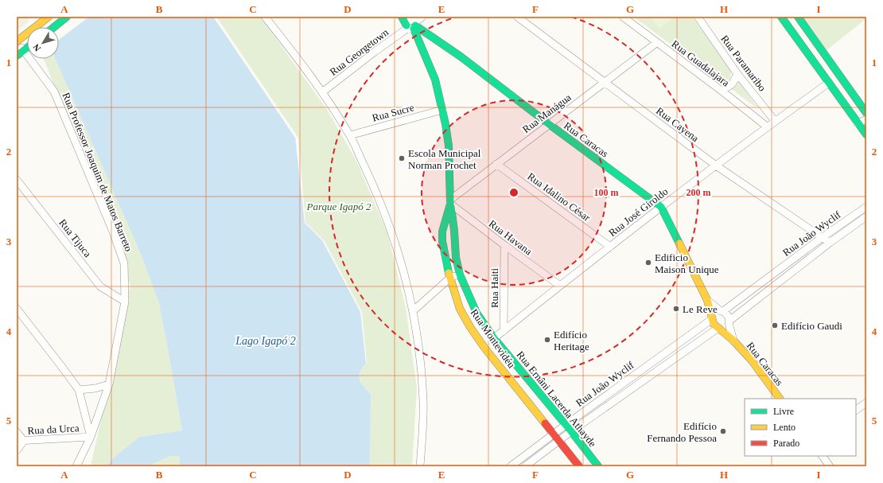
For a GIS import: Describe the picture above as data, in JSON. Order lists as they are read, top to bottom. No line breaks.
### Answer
{"streets":{"street":["Rua Georgetown","Rua Guadalajara","Rua Paramaribo","Rua Sucre","Rua Manágua","Rua Cayena","Rua Caracas","Rua Professor Joaquim de Matos Barreto","Rua Idalino César","Rua José Giroldo","Rua João Wyclif","Rua Havana","Rua Tijuca","Rua Haiti","Rua Montevidéu","Rua Ernâni Lacerda Athayde","Rua da Urca"]},"crossings":[["Rua Georgetown","Rua Caracas"],["Rua Georgetown","Rua Montevidéu"],["Rua Guadalajara","Rua Manágua"],["Rua Guadalajara","Rua José Giroldo"],["Rua Paramaribo","Rua José Giroldo"],["Rua Sucre","Rua Montevidéu"],["Rua Manágua","Rua Cayena"],["Rua Manágua","Rua Caracas"],["Rua Manágua","Rua Idalino César"],["Rua Manágua","Rua Havana"],["Rua Manágua","Rua Montevidéu"],["Rua Manágua","Rua Ernâni Lacerda Athayde"],["Rua Cayena","Rua José Giroldo"],["Rua Cayena","Rua João Wyclif"],["Rua Caracas","Rua José Giroldo"],["Rua Caracas","Rua João Wyclif"],["Rua Caracas","Rua Montevidéu"],["Rua Professor Joaquim de Matos Barreto","Rua Tijuca"],["Rua Professor Joaquim de Matos Barreto","Rua da Urca"],["Rua Idalino César","Rua José Giroldo"],["Rua José Giroldo","Rua Havana"],["Rua José Giroldo","Rua Haiti"],["Rua José Giroldo","Rua Ernâni Lacerda Athayde"],["Rua João Wyclif","Rua Montevidéu"],["Rua João Wyclif","Rua Ernâni Lacerda Athayde"],["Rua Havana","Rua Haiti"],["Rua Havana","Rua Montevidéu"],["Rua Havana","Rua Ernâni Lacerda Athayde"],["Rua Montevidéu","Rua Ernâni Lacerda Athayde"]],"water":["Lago Igapó 2"],"parks":["Parque Igapó 2"],"places":["Escola Municipal Norman Prochet","Edificio Maison Unique","Le Reve","Edifício Gaudi","Edifício Heritage","Edifício Fernando Pessoa"],"legend":["Livre","Lento","Parado"],"north":"bottom left","grid":{"columns":["A","B","C","D","E","F","G","H","I"],"rows":["1","2","3","4","5"]},"rings":["100 m","200 m"]}
